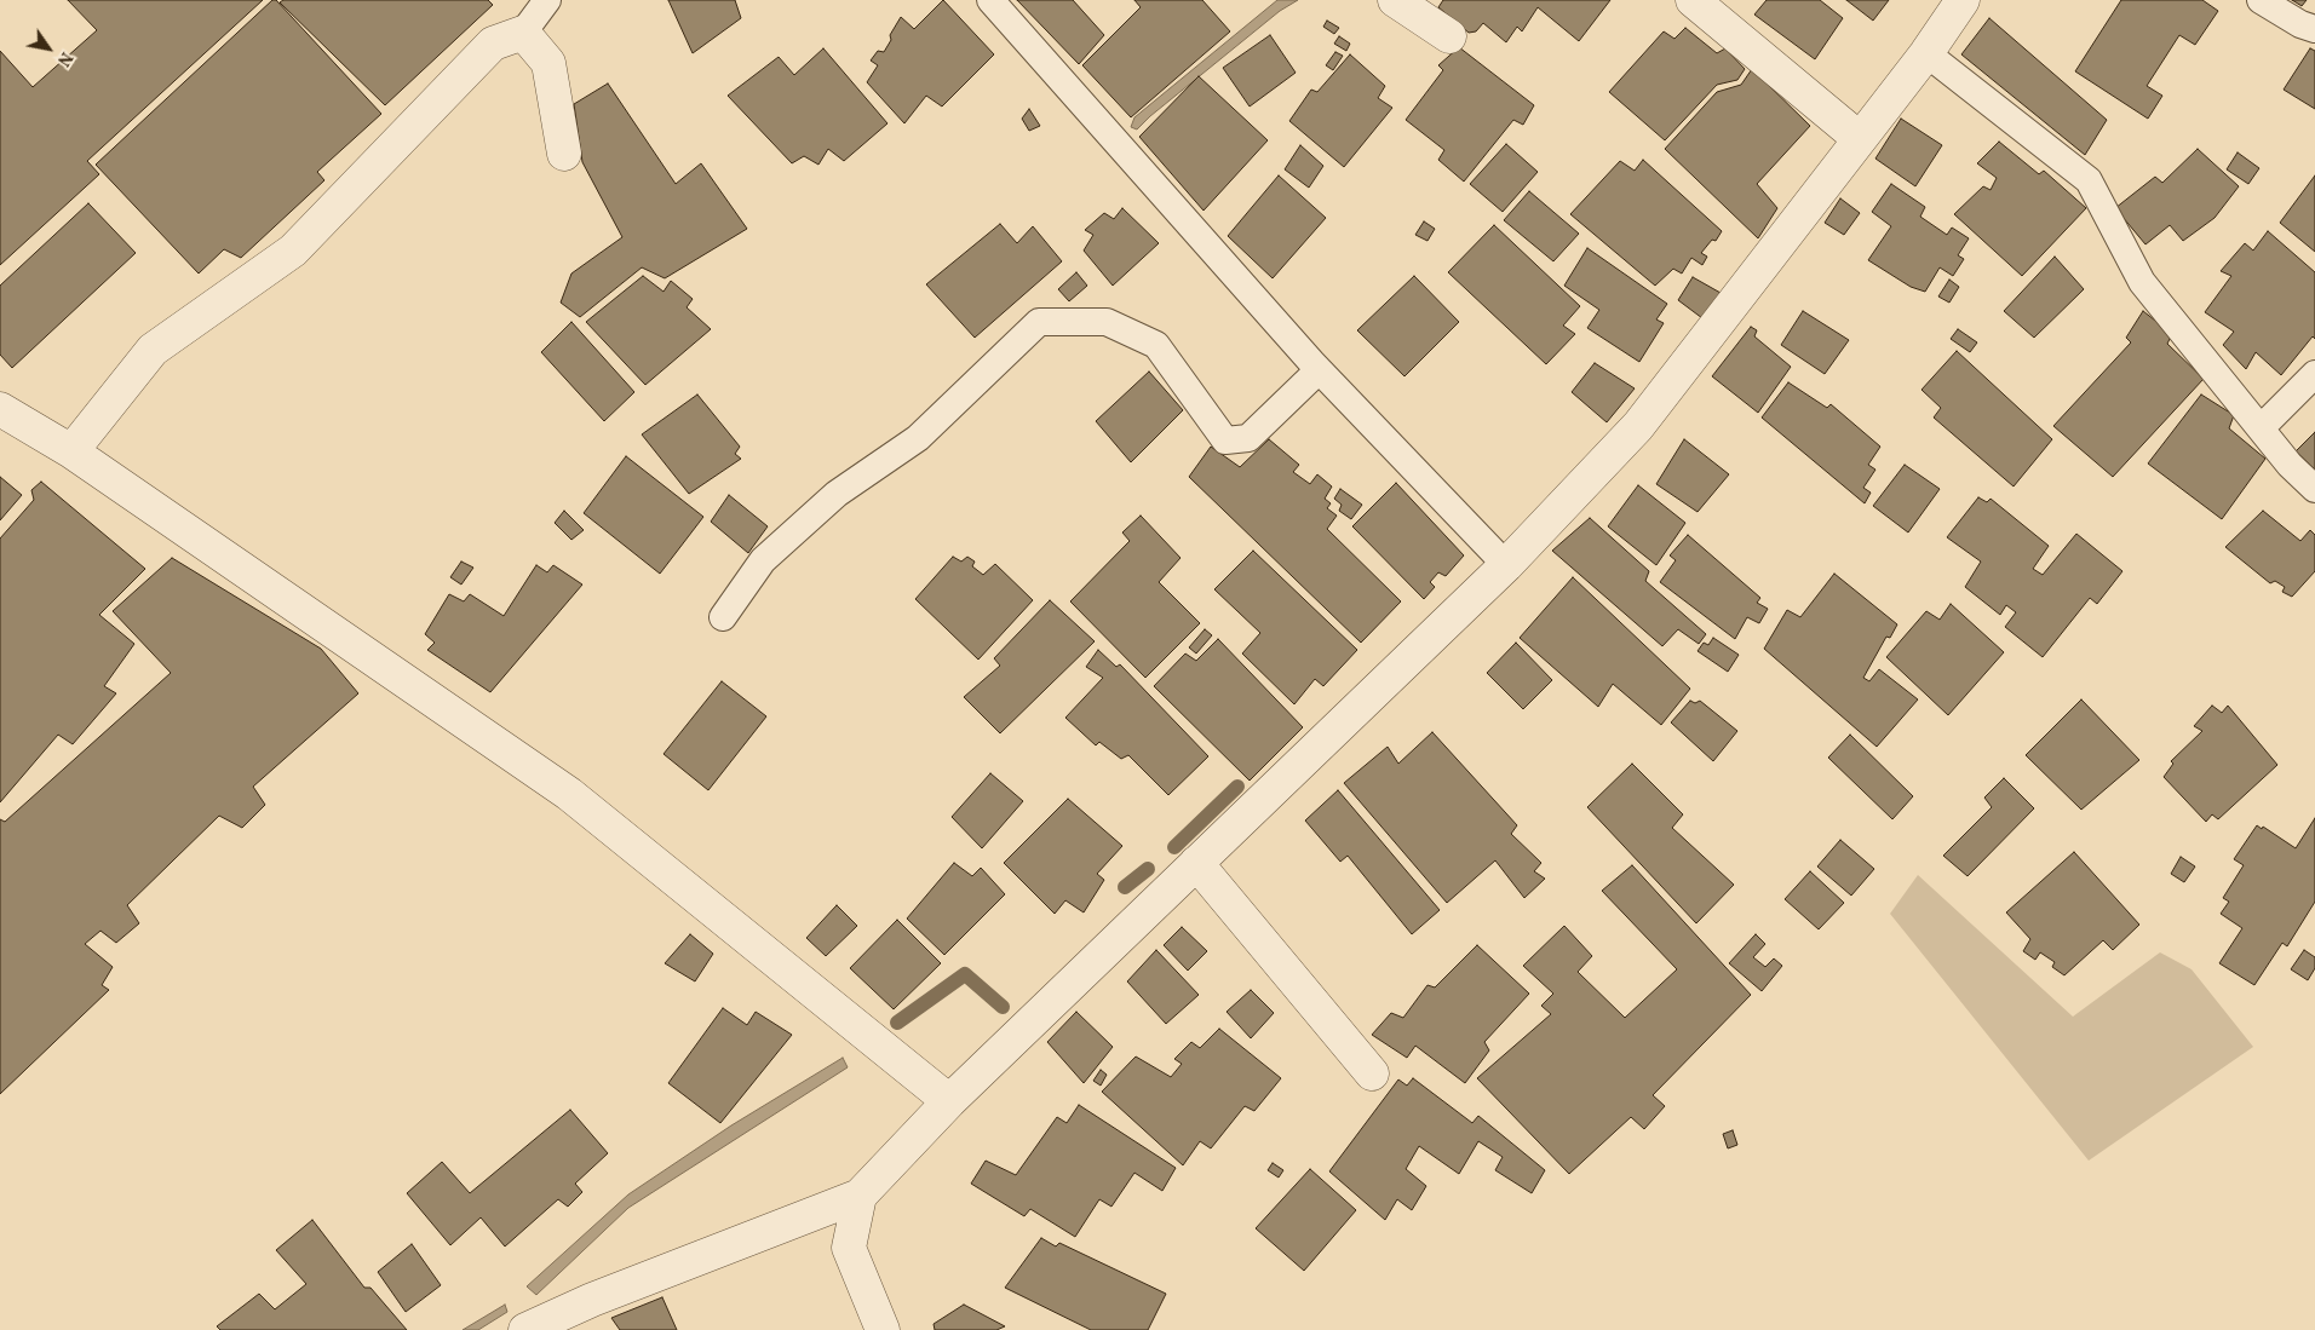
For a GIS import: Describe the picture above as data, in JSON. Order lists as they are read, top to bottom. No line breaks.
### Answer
{"north":"bottom right"}
